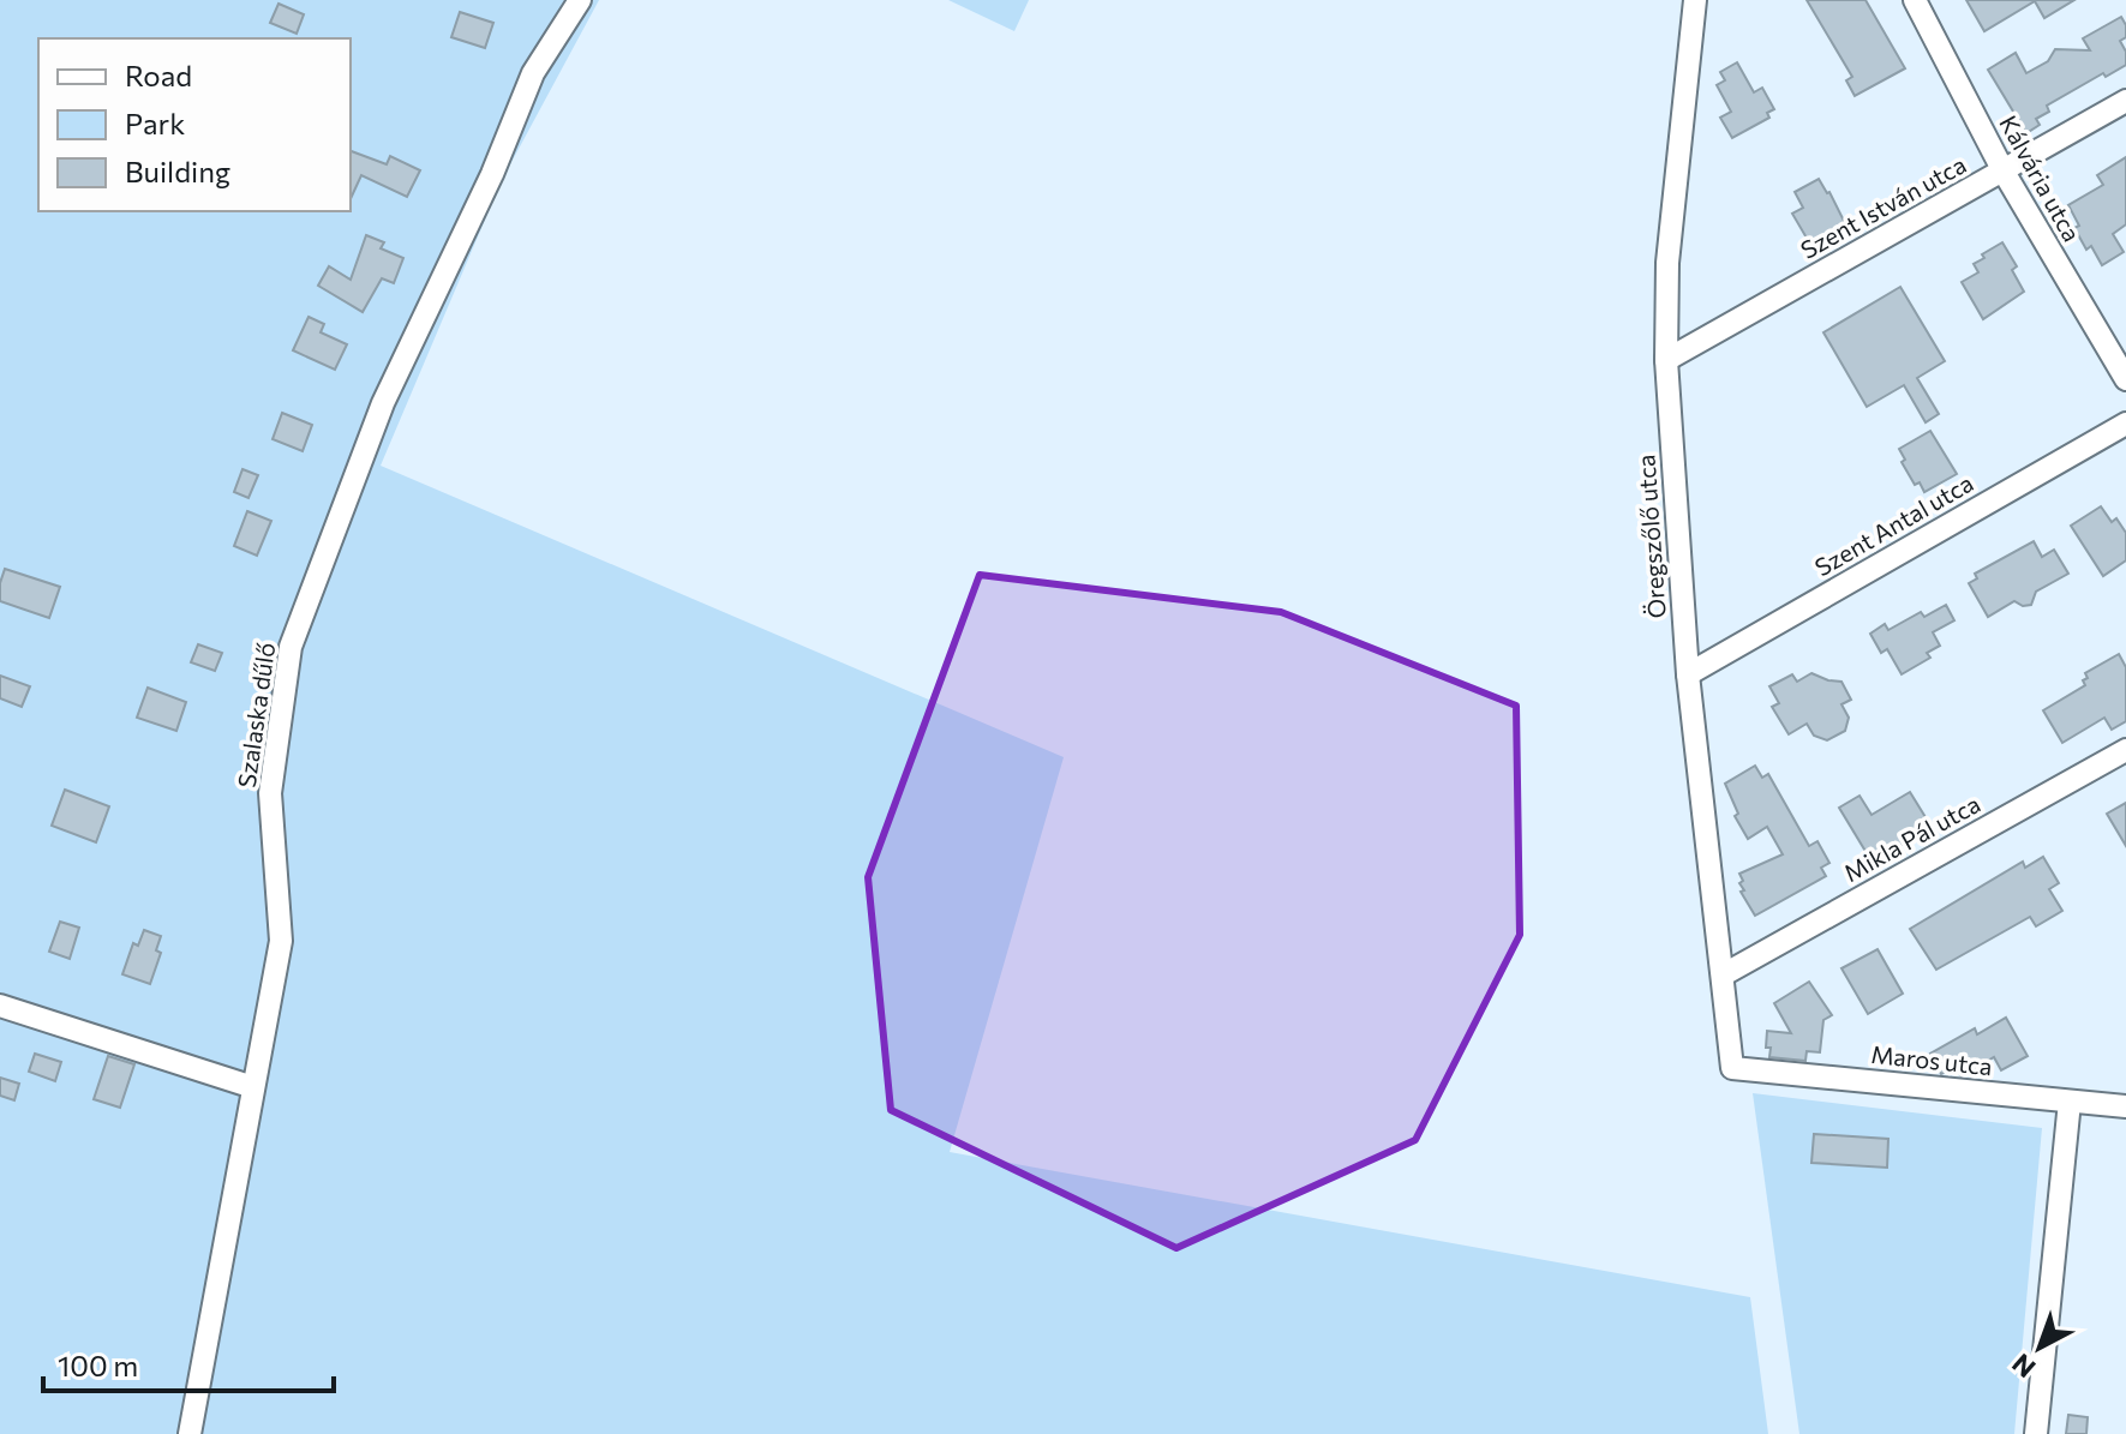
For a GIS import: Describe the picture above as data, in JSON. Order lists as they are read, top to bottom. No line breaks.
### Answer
{"streets":{"street":["Kálvária utca","Szent István utca","Szent Antal utca","Öregszőlő utca","Szalaska dűlő","Mikla Pál utca","Maros utca"]},"crossings":[["Kálvária utca","Szent István utca"],["Szent István utca","Öregszőlő utca"],["Szent Antal utca","Öregszőlő utca"],["Öregszőlő utca","Mikla Pál utca"],["Öregszőlő utca","Maros utca"]],"legend":["Road","Park","Building"],"scale_bar":"100 m","north":"bottom left"}
